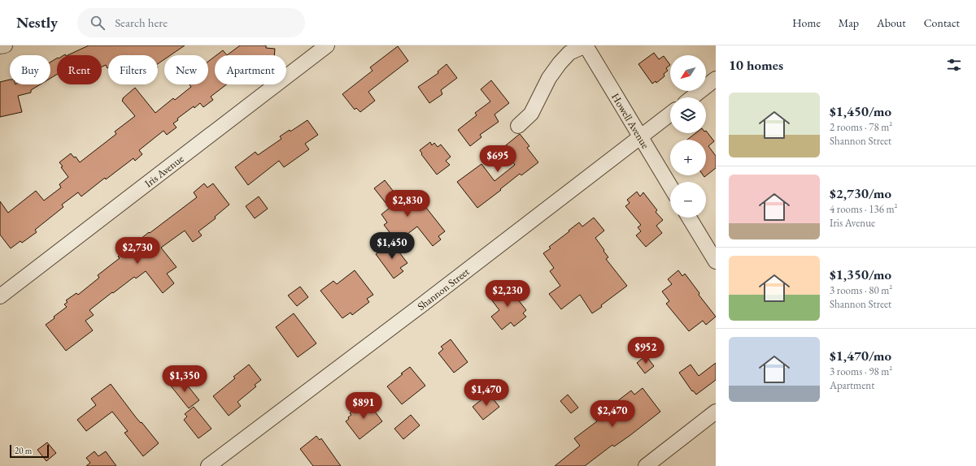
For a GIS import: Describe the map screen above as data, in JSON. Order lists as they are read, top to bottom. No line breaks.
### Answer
{"streets":{"street":["Howell Avenue","Iris Avenue","Shannon Street"]},"crossings":[["Howell Avenue","Shannon Street"]],"scale_bar":"20 m","north":"bottom left","page":{"header":"Nestly","search":"Search here","nav":["Home","Map","About","Contact"],"heading":"10 homes","map_buttons":["+","−"],"chip":["Buy","Rent","Filters","New","Apartment"],"list":[{"name":"$1,450/mo","note":"2 rooms · 78 m² · Shannon Street"},{"name":"$2,730/mo","note":"4 rooms · 136 m² · Iris Avenue"},{"name":"$1,350/mo","note":"3 rooms · 80 m² · Shannon Street"},{"name":"$1,470/mo","note":"3 rooms · 98 m² · Apartment"}],"price":["$695","$2,830","$1,450","$2,730","$2,230","$952","$1,350","$1,470","$891","$2,470"],"scale":"20 m"}}
